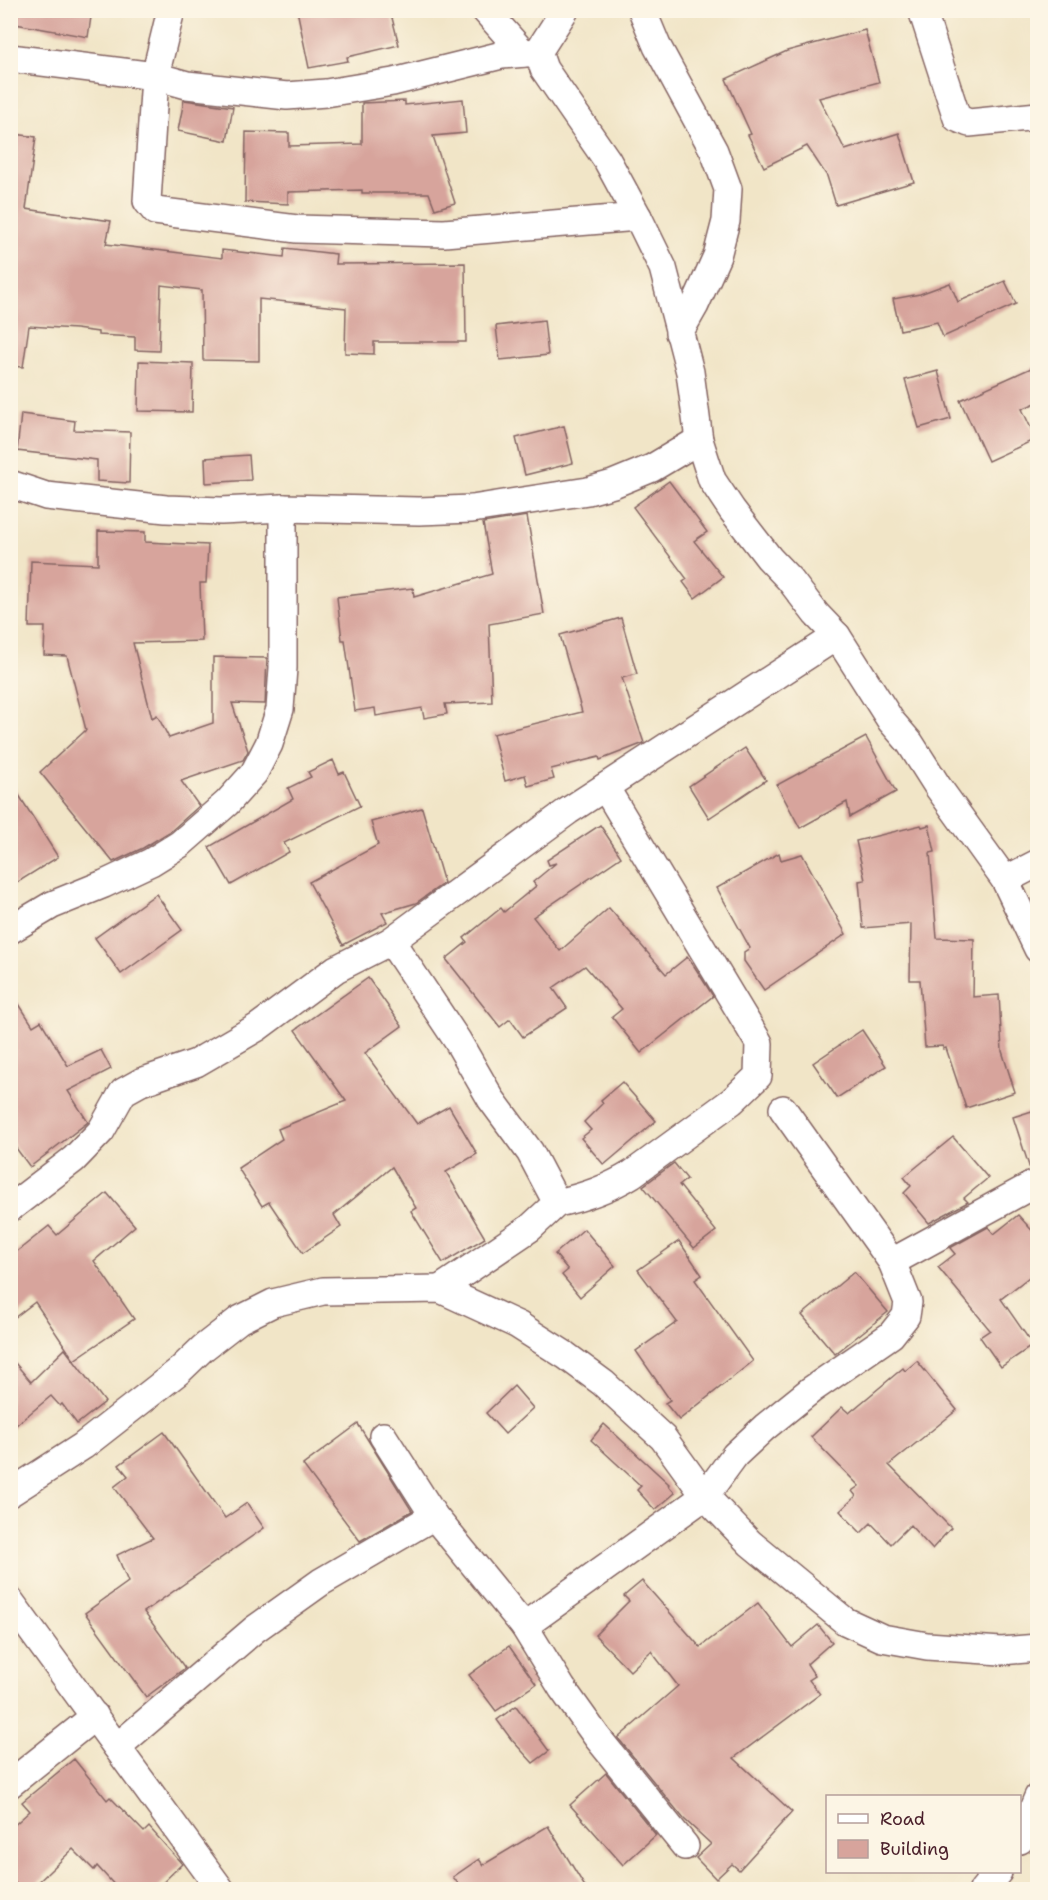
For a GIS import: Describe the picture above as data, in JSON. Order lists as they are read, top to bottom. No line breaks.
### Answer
{"legend":["Road","Building"]}
